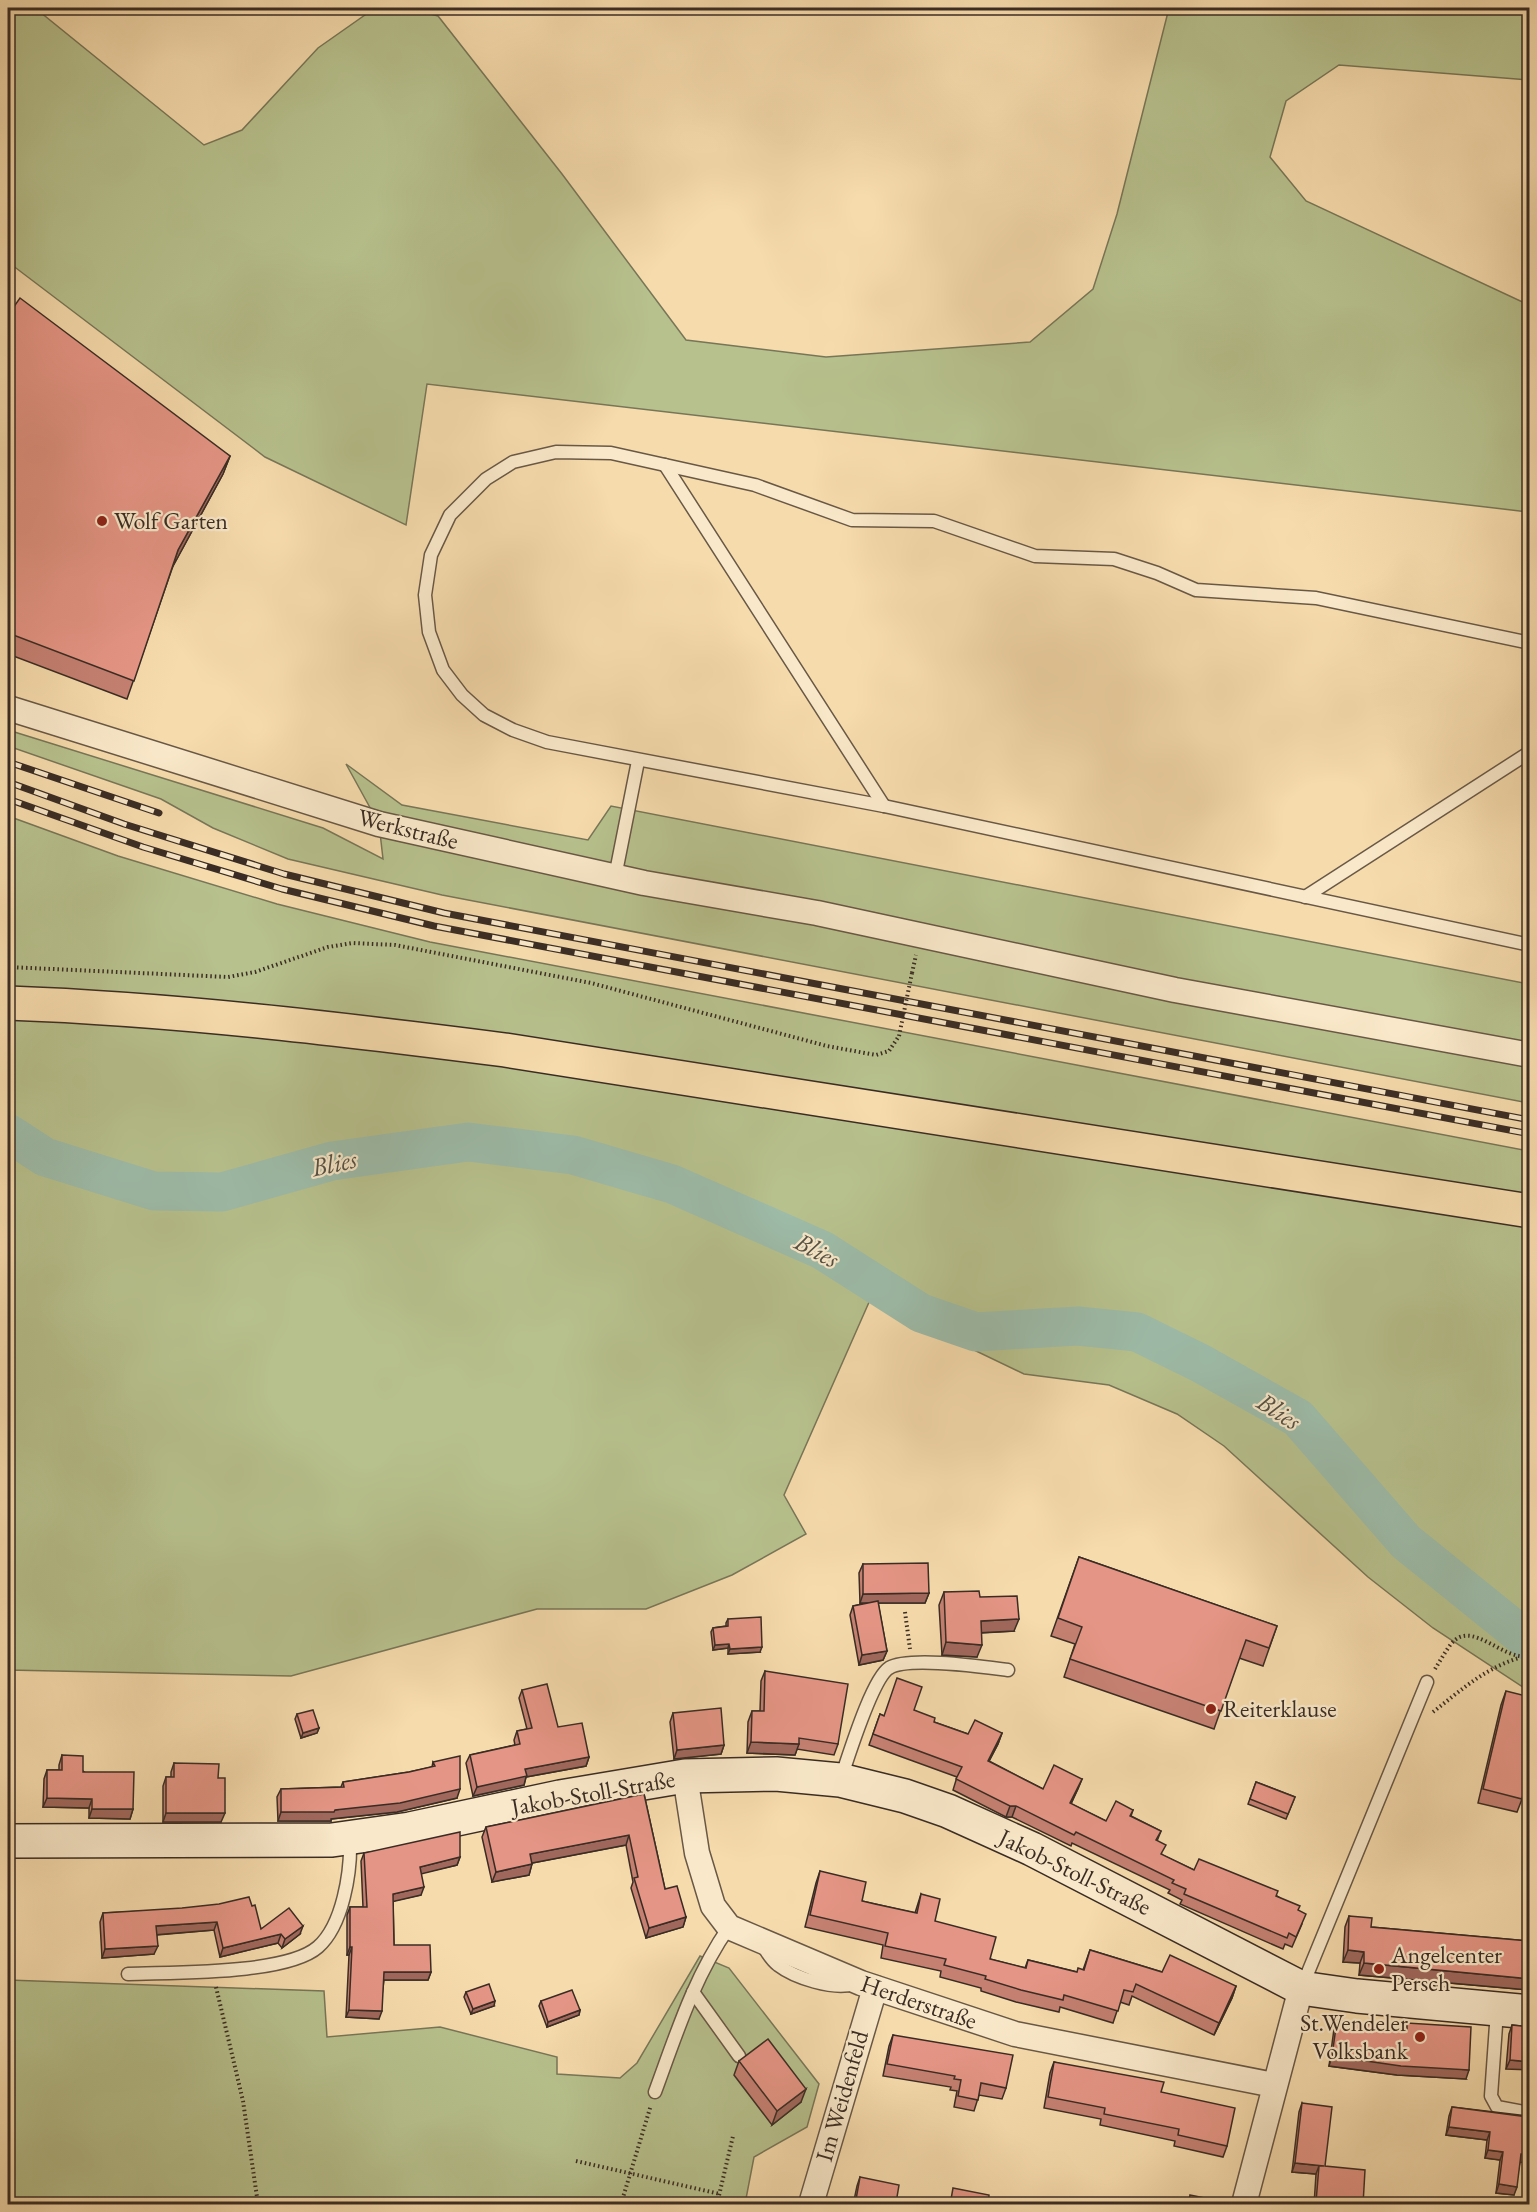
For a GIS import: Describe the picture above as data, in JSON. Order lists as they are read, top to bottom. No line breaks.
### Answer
{"streets":{"main road":["Jakob-Stoll-Straße"],"street":["Werkstraße","Herderstraße","Im Weidenfeld"]},"crossings":[["Herderstraße","Im Weidenfeld"]],"water":["Blies"],"places":["Wolf Garten","Reiterklause","Angelcenter Persch","St.Wendeler Volksbank"]}
